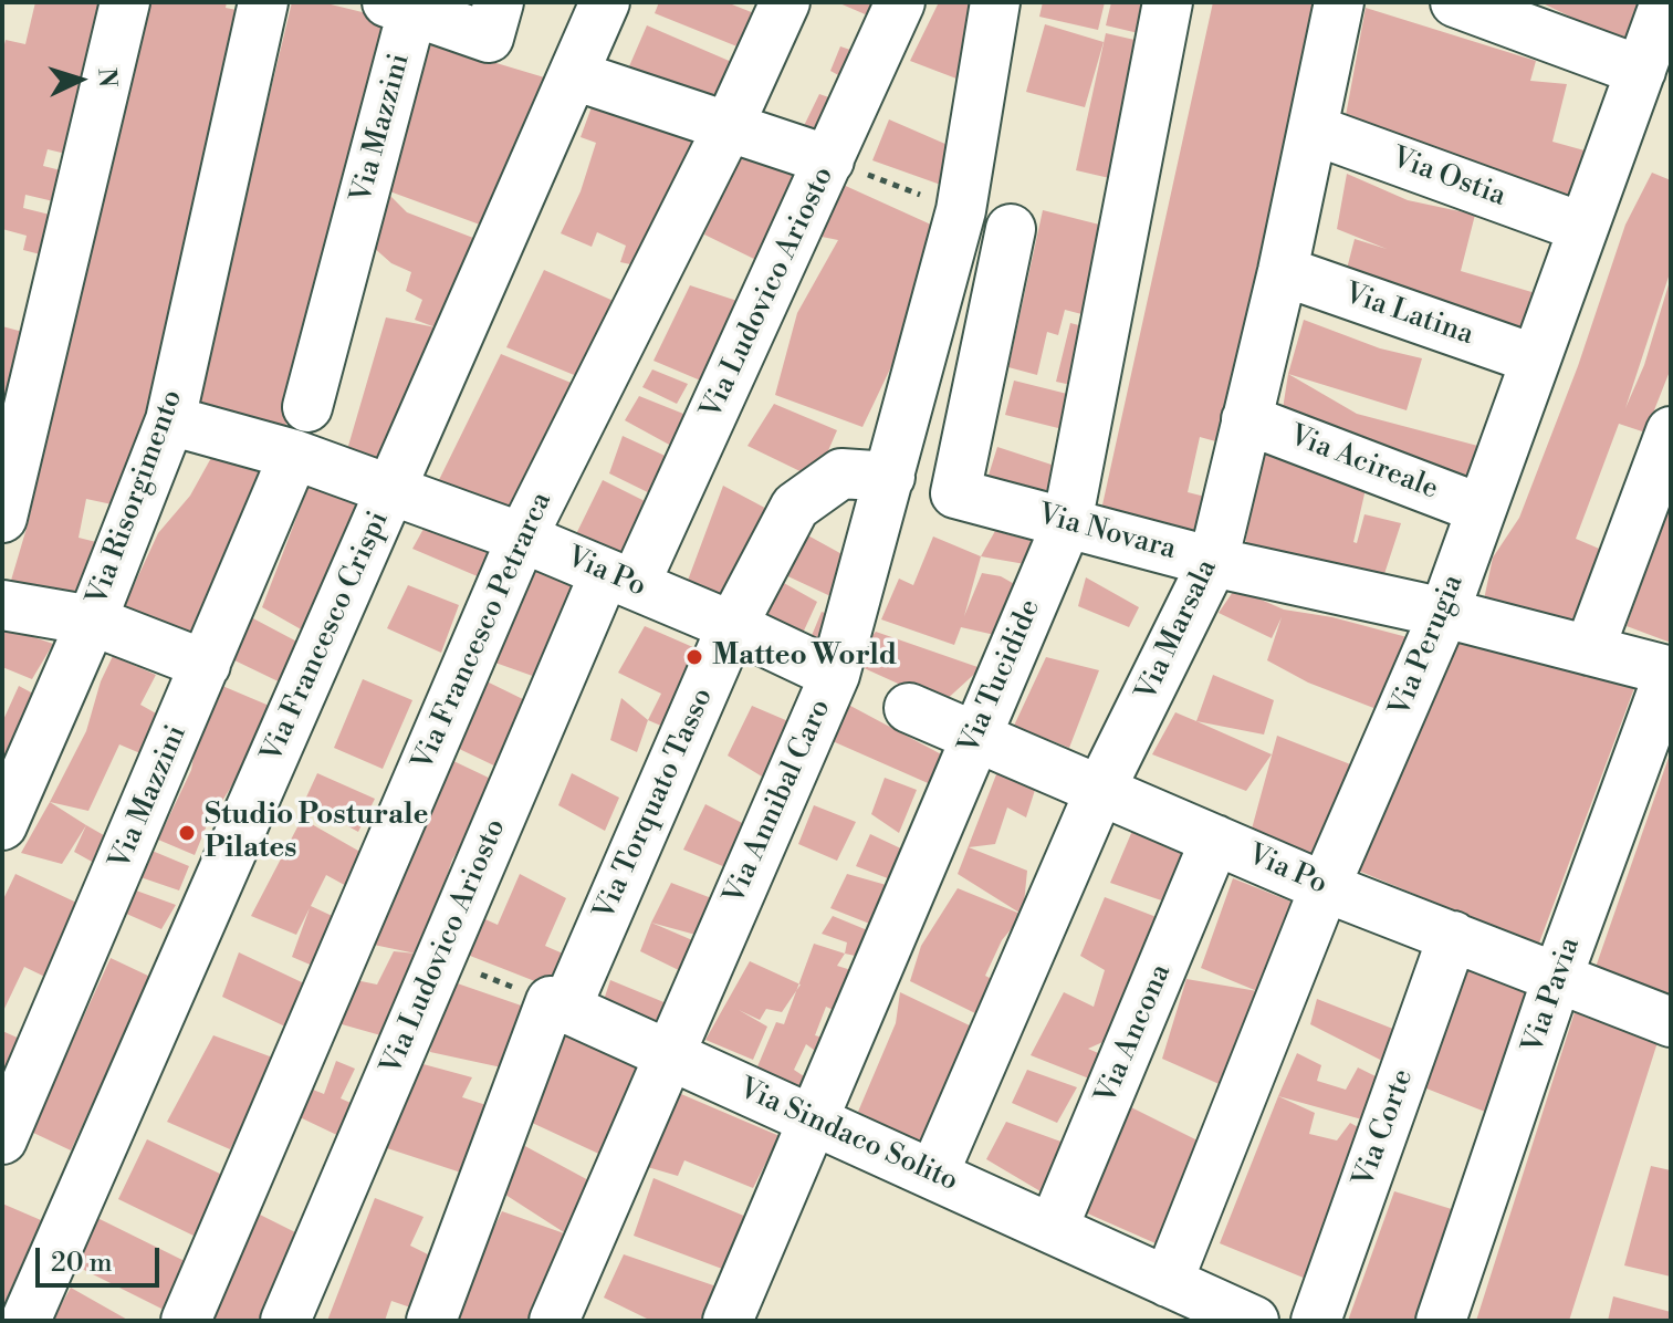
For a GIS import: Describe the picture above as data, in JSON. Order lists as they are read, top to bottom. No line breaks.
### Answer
{"streets":{"street":["Via Mazzini","Via Ostia","Via Ludovico Ariosto","Via Latina","Via Acireale","Via Risorgimento","Via Novara","Via Po","Via Marsala","Via Francesco Petrarca","Via Francesco Crispi","Via Perugia","Via Tucidide","Via Annibal Caro","Via Torquato Tasso","Via Pavia","Via Ancona","Via Corte","Via Sindaco Solito"]},"crossings":[["Via Mazzini","Via Po"],["Via Ostia","Via Marsala"],["Via Ostia","Via Perugia"],["Via Ludovico Ariosto","Via Po"],["Via Latina","Via Marsala"],["Via Latina","Via Perugia"],["Via Acireale","Via Marsala"],["Via Acireale","Via Perugia"],["Via Risorgimento","Via Po"],["Via Novara","Via Marsala"],["Via Novara","Via Perugia"],["Via Novara","Via Tucidide"],["Via Novara","Via Pavia"],["Via Po","Via Marsala"],["Via Po","Via Francesco Petrarca"],["Via Po","Via Francesco Crispi"],["Via Po","Via Perugia"],["Via Po","Via Tucidide"],["Via Po","Via Annibal Caro"],["Via Po","Via Torquato Tasso"],["Via Po","Via Pavia"],["Via Po","Via Ancona"],["Via Po","Via Corte"],["Via Marsala","Via Sindaco Solito"],["Via Perugia","Via Sindaco Solito"],["Via Tucidide","Via Sindaco Solito"],["Via Annibal Caro","Via Torquato Tasso"],["Via Annibal Caro","Via Sindaco Solito"],["Via Torquato Tasso","Via Sindaco Solito"],["Via Ancona","Via Sindaco Solito"]],"places":["Matteo World","Studio Posturale Pilates"],"scale_bar":"20 m","north":"right"}
